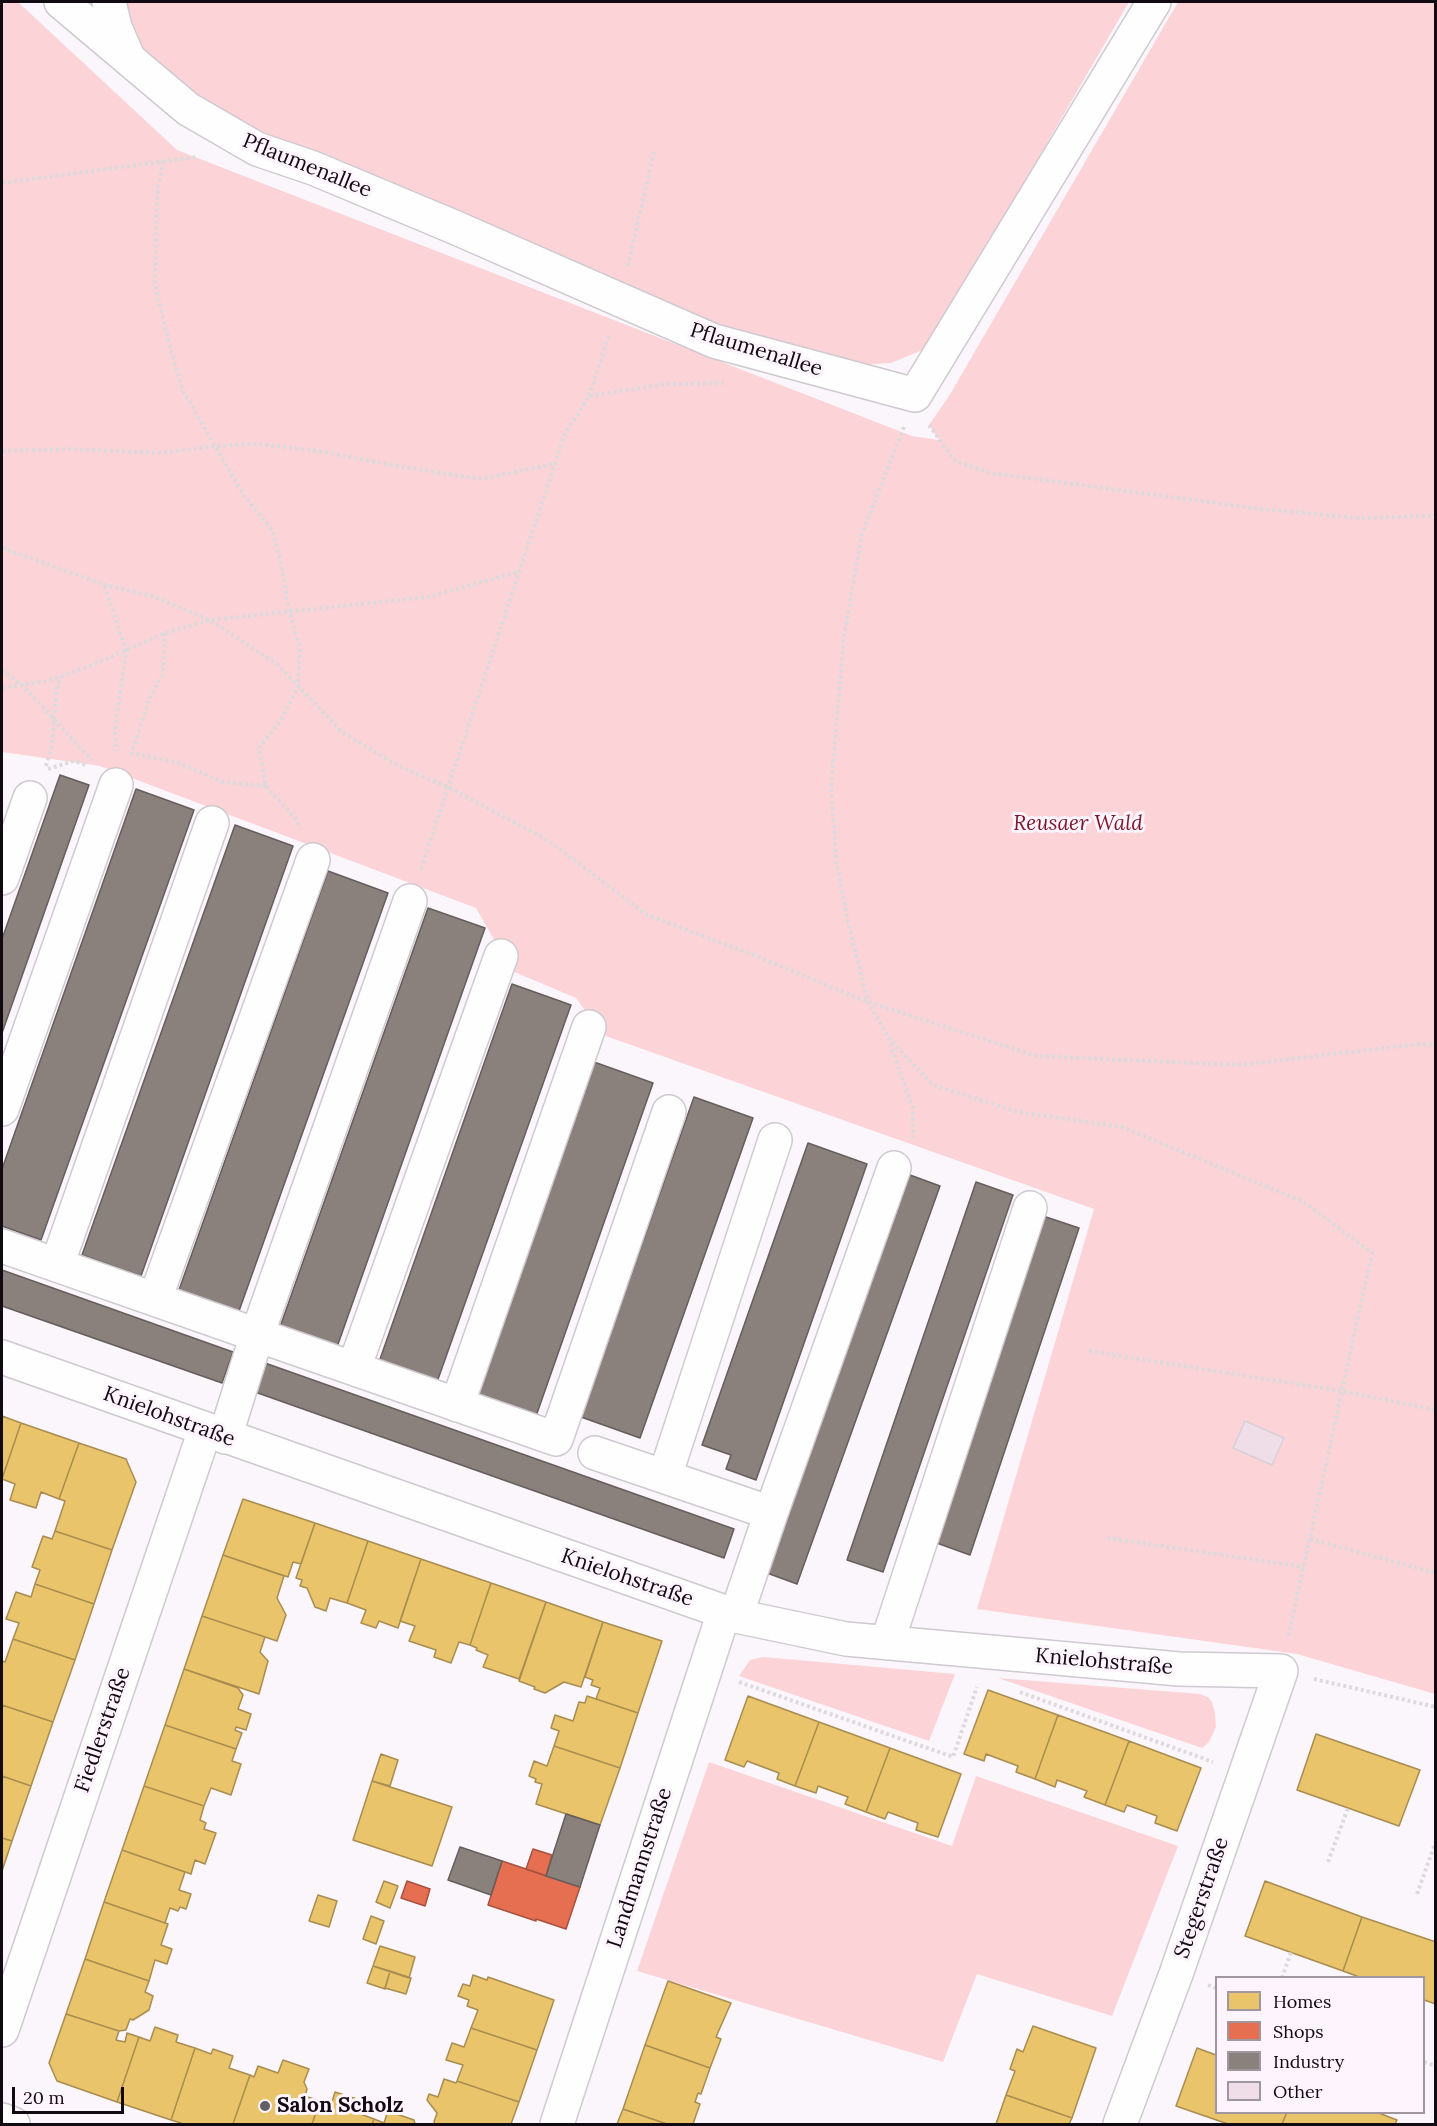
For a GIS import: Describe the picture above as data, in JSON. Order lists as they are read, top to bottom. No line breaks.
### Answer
{"streets":{"street":["Pflaumenallee","Knielohstraße","Fiedlerstraße","Landmannstraße","Stegerstraße"]},"crossings":[["Knielohstraße","Fiedlerstraße"],["Knielohstraße","Landmannstraße"],["Knielohstraße","Stegerstraße"]],"parks":["Reusaer Wald"],"places":["Salon Scholz"],"legend":["Homes","Shops","Industry","Other"],"scale_bar":"20 m"}
